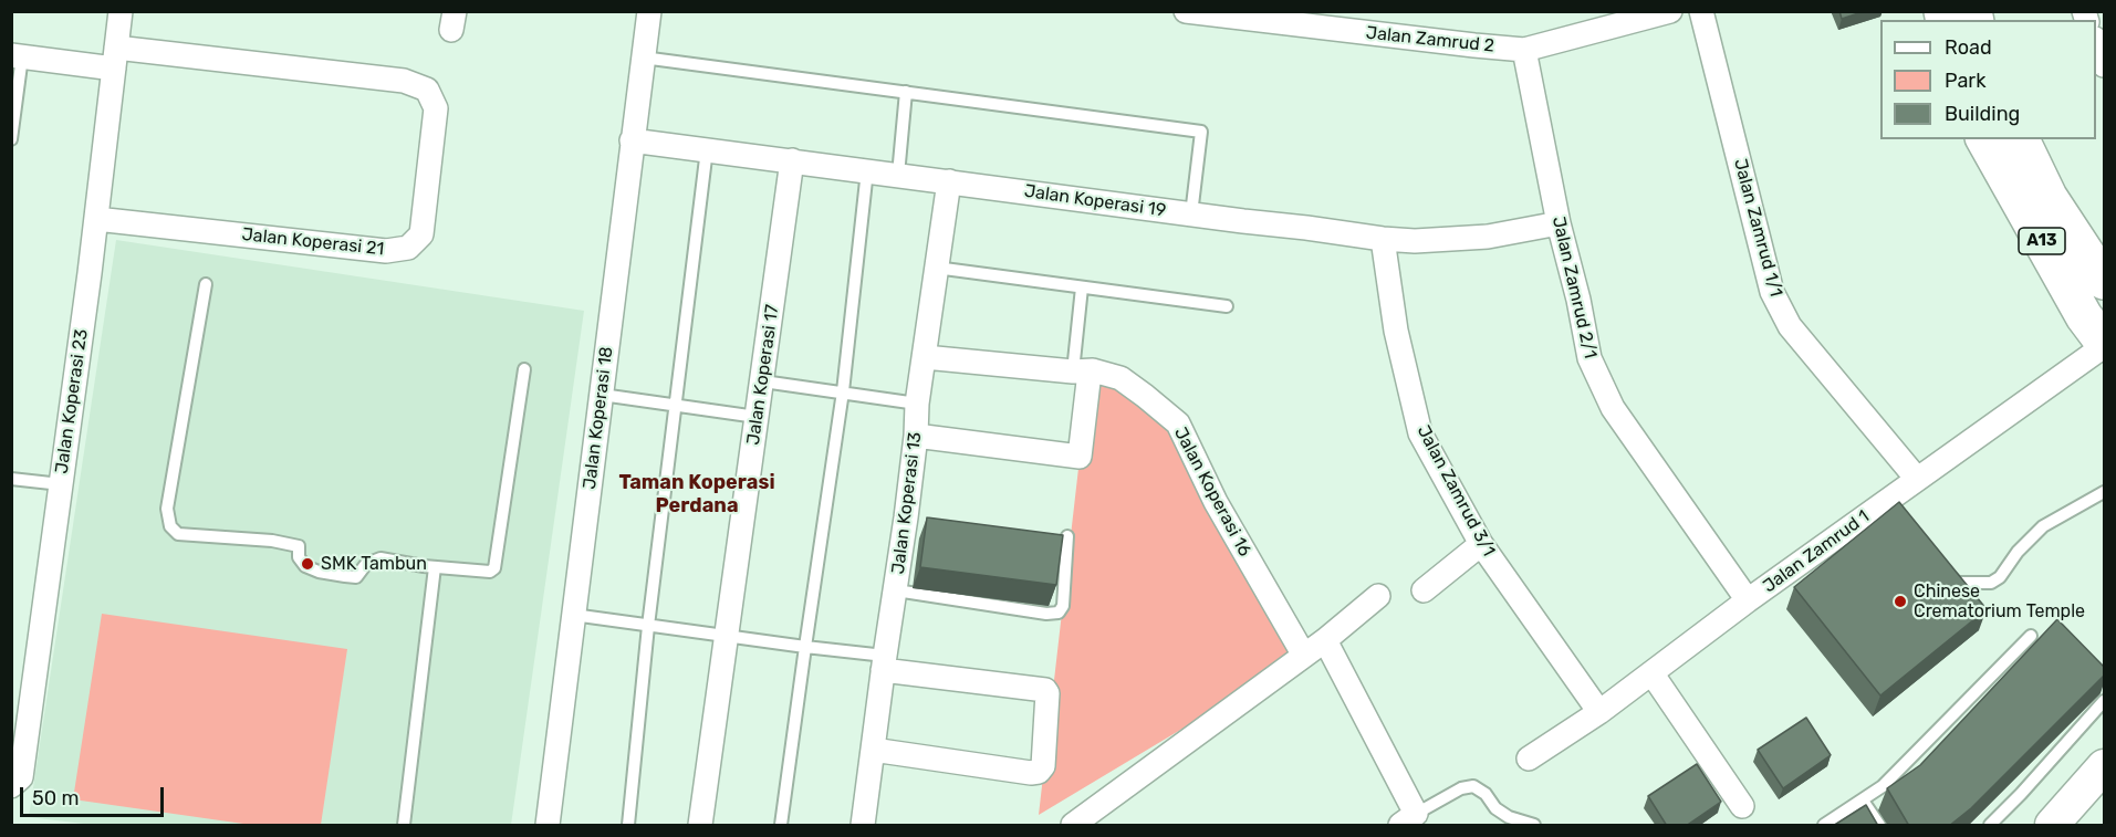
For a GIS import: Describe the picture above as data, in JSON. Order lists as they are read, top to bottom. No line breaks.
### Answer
{"streets":{"main road":["A13"],"street":["Jalan Zamrud 2","Jalan Koperasi 19","Jalan Zamrud 1/1","Jalan Koperasi 21","Jalan Zamrud 2/1","Jalan Koperasi 17","Jalan Koperasi 23","Jalan Koperasi 18","Jalan Zamrud 3/1","Jalan Koperasi 16","Jalan Koperasi 13","Jalan Zamrud 1"]},"crossings":[["Jalan Zamrud 2","Jalan Zamrud 2/1"],["Jalan Koperasi 19","Jalan Zamrud 2/1"],["Jalan Koperasi 19","Jalan Koperasi 17"],["Jalan Koperasi 19","Jalan Koperasi 18"],["Jalan Koperasi 19","Jalan Zamrud 3/1"],["Jalan Koperasi 19","Jalan Koperasi 13"],["Jalan Zamrud 1/1","Jalan Zamrud 1"],["A13","Jalan Zamrud 1"],["Jalan Koperasi 21","Jalan Koperasi 23"],["Jalan Zamrud 2/1","Jalan Zamrud 1"],["Jalan Zamrud 3/1","Jalan Zamrud 1"],["Jalan Koperasi 16","Jalan Koperasi 13"]],"districts":["Taman Koperasi Perdana"],"places":["SMK Tambun","Chinese Crematorium Temple"],"legend":["Road","Park","Building"],"scale_bar":"50 m"}
